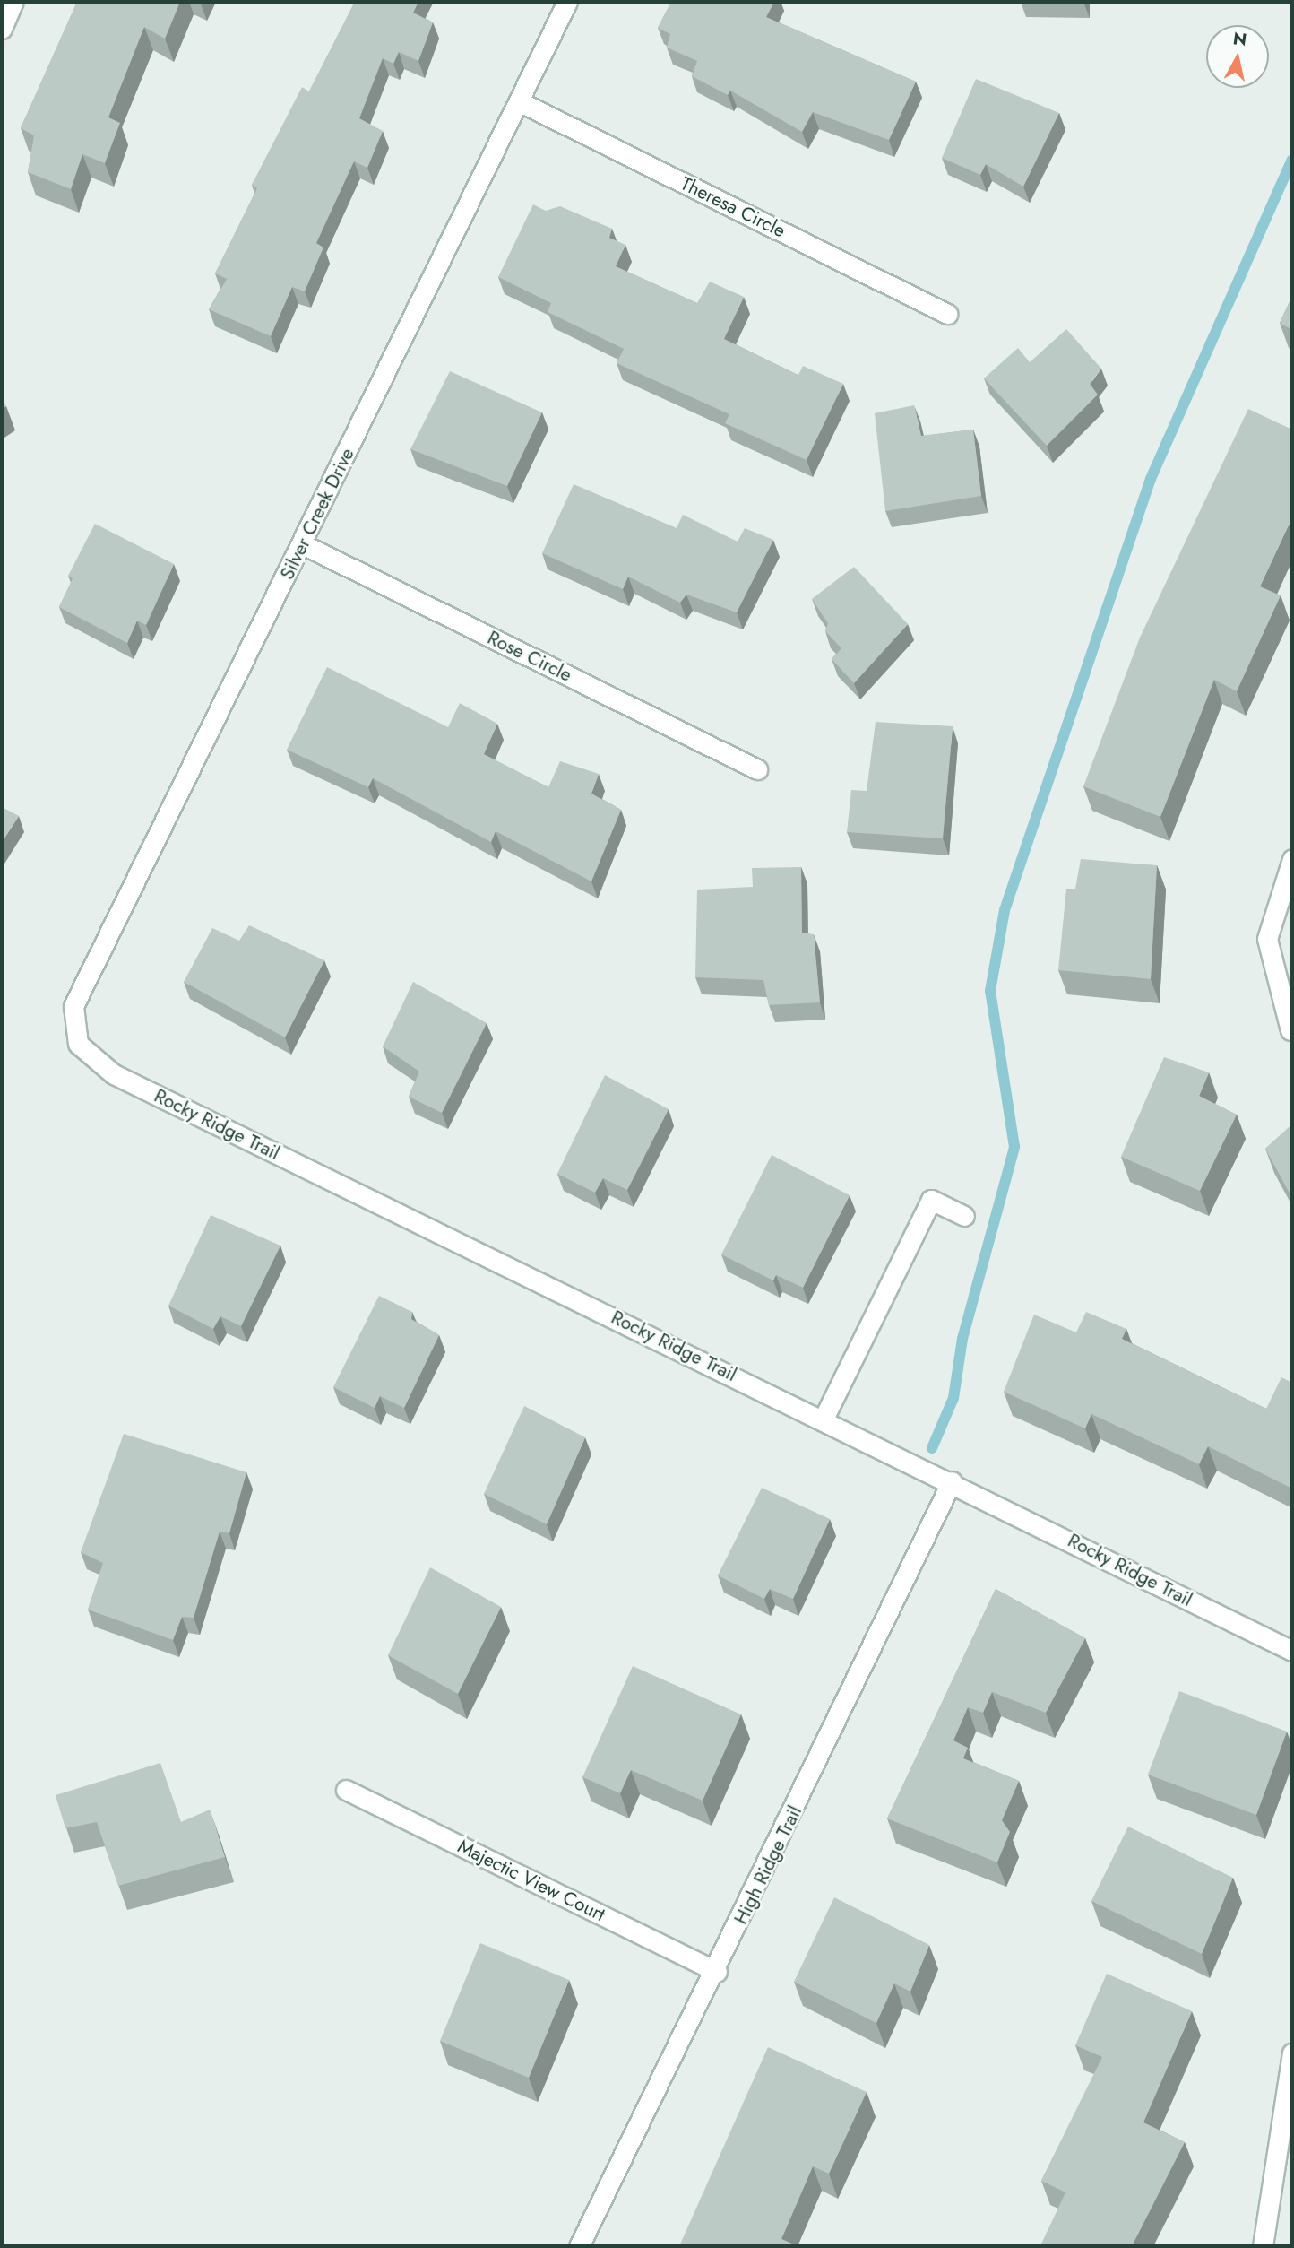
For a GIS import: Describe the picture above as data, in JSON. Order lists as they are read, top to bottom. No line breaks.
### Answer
{"streets":{"street":["Theresa Circle","Silver Creek Drive","Rose Circle","Rocky Ridge Trail","High Ridge Trail","Majectic View Court"]},"crossings":[["Theresa Circle","Silver Creek Drive"],["Silver Creek Drive","Rose Circle"],["Silver Creek Drive","Rocky Ridge Trail"],["Rocky Ridge Trail","High Ridge Trail"],["High Ridge Trail","Majectic View Court"]],"north":"top"}
